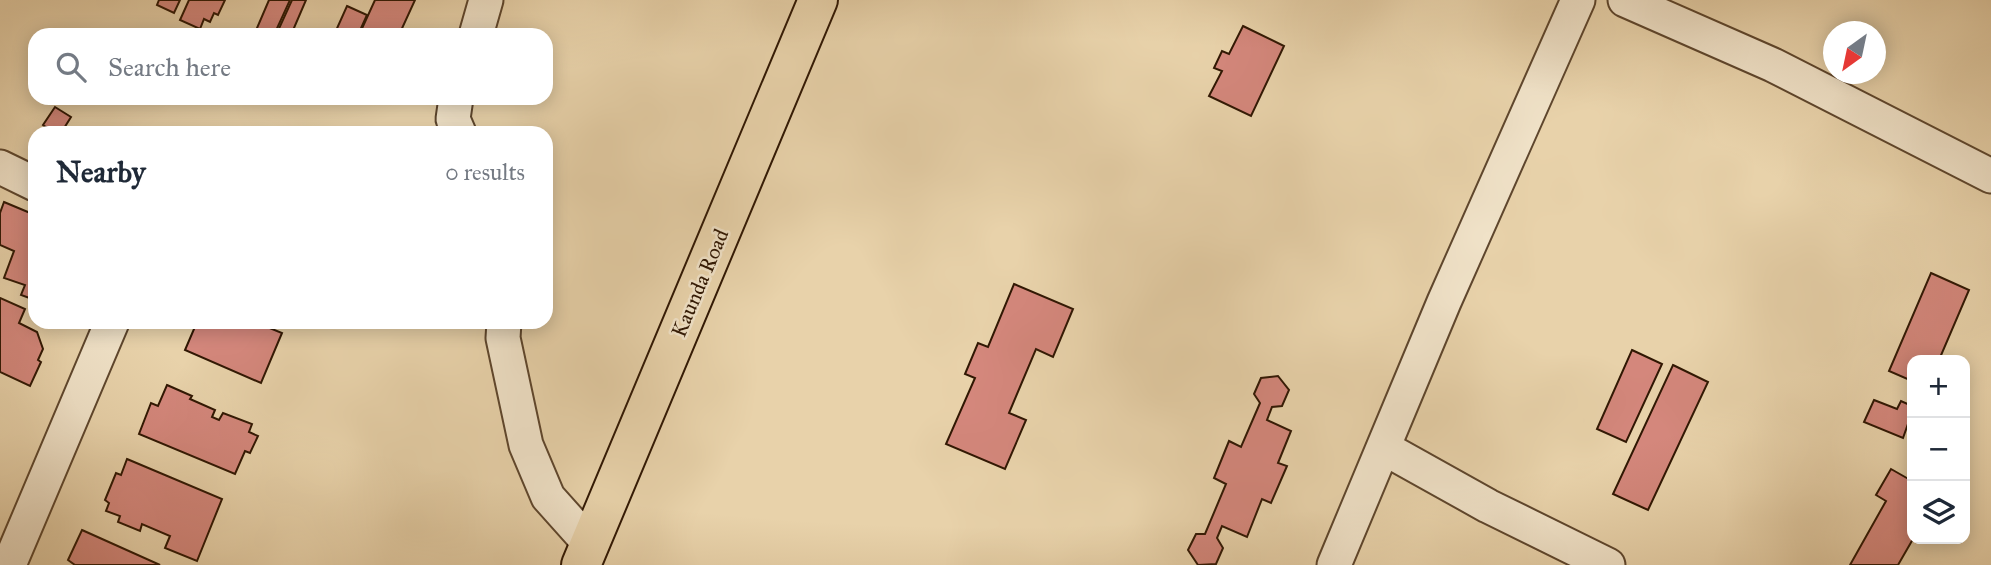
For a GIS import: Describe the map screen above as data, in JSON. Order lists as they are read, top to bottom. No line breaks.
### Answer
{"streets":{"main road":["Kaunda Road"]},"north":"bottom left","page":{"search":"Search here","heading":["Nearby","0 results"],"map_buttons":["+","−"]}}
